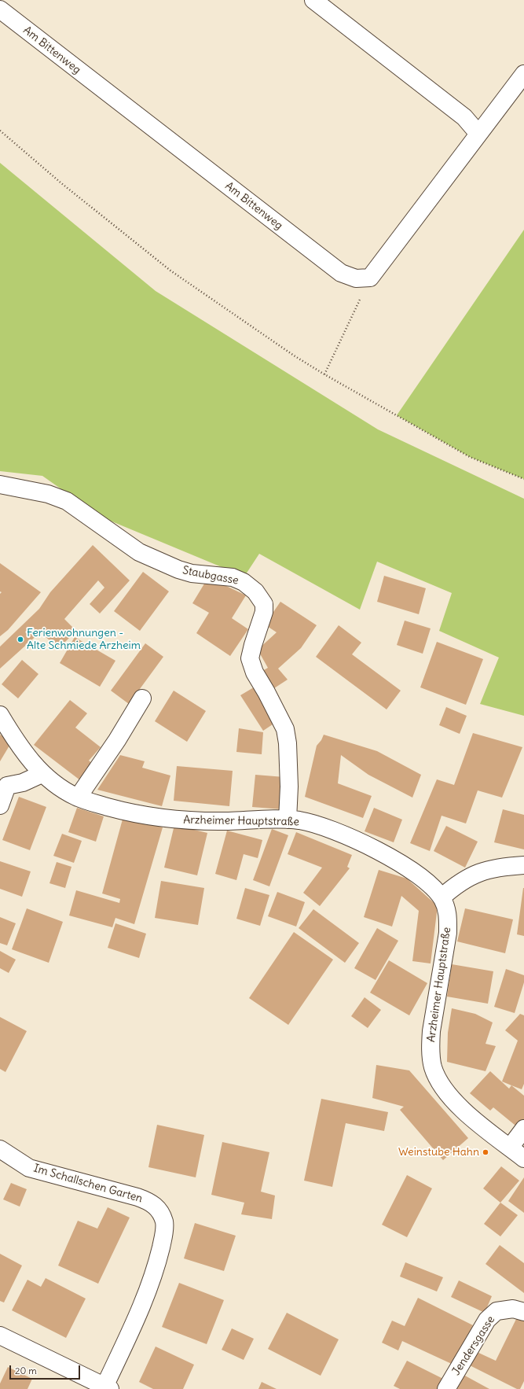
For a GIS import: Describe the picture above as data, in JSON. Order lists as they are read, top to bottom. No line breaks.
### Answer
{"streets":{"street":["Am Bittenweg","Staubgasse","Arzheimer Hauptstraße","Im Schallschen Garten","Jendersgasse"]},"crossings":[["Staubgasse","Arzheimer Hauptstraße"]],"places":["Ferienwohnungen - Alte Schmiede Arzheim","Weinstube Hahn"],"scale_bar":"20 m"}
